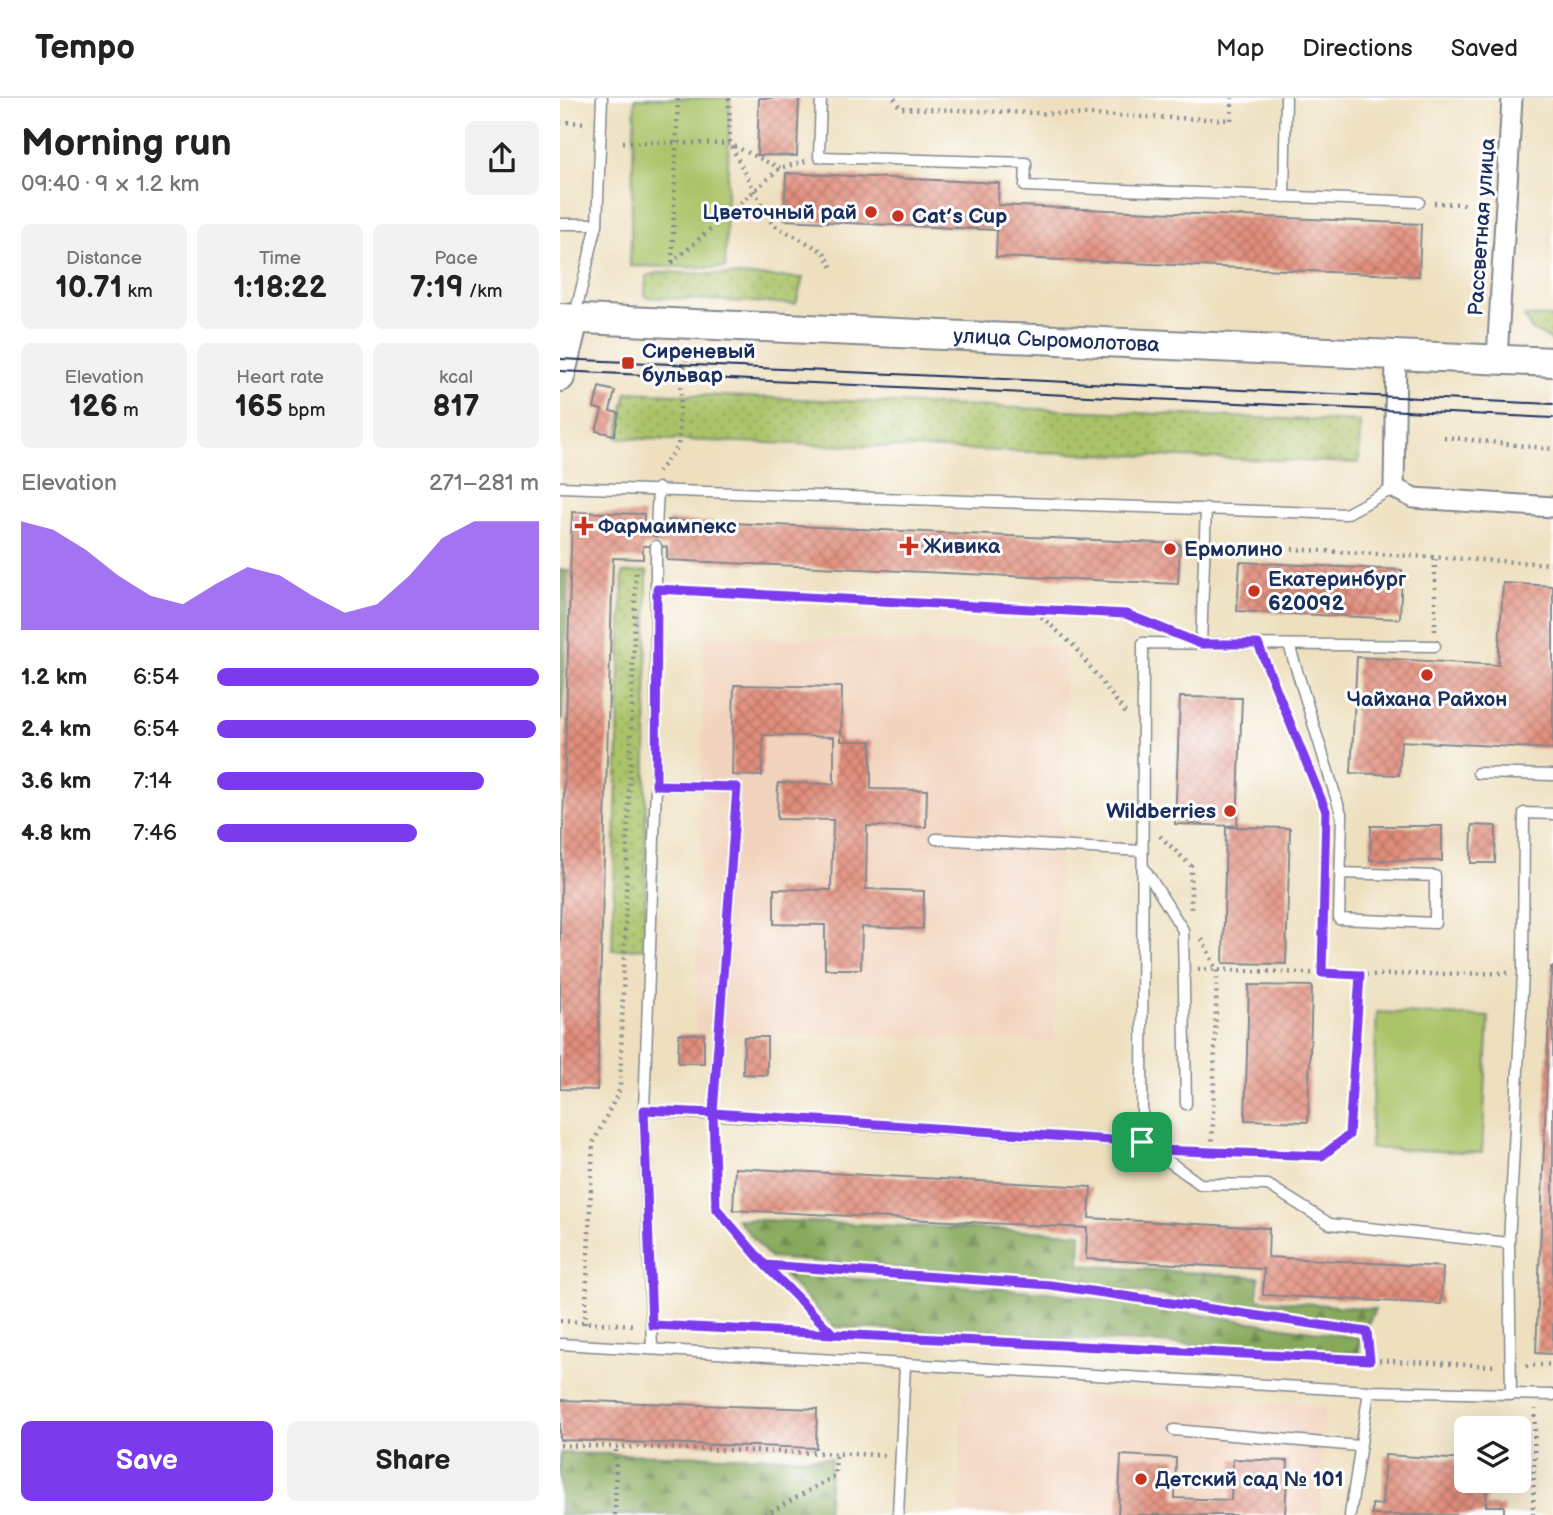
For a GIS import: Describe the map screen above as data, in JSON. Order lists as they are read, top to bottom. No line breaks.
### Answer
{"streets":{"street":["Рассветная улица","улица Сыромолотова"]},"crossings":[["Рассветная улица","улица Сыромолотова"]],"places":{"other":["Цветочный рай","Cat’s Cup","Ермолино","Екатеринбург 620092","Чайхана Райхон","Wildberries","Детский сад № 101"],"transit":["Сиреневый бульвар"],"health":["Фармаимпекс","Живика"]},"page":{"header":"Tempo","nav":["Map","Directions","Saved"],"heading":["Morning run","09:40 · 9 × 1.2 km"],"stats":[["Distance","10.71 km"],["Time","1:18:22"],["Pace","7:19 /km"],["Elevation","126 m"],["Heart rate","165 bpm"],["kcal","817"]],"chart":["Elevation","271–281 m"],"list":[{"name":"1.2 km","note":"6:54"},{"name":"2.4 km","note":"6:54"},{"name":"3.6 km","note":"7:14"},{"name":"4.8 km","note":"7:46"}],"buttons":["Save","Share"]}}
